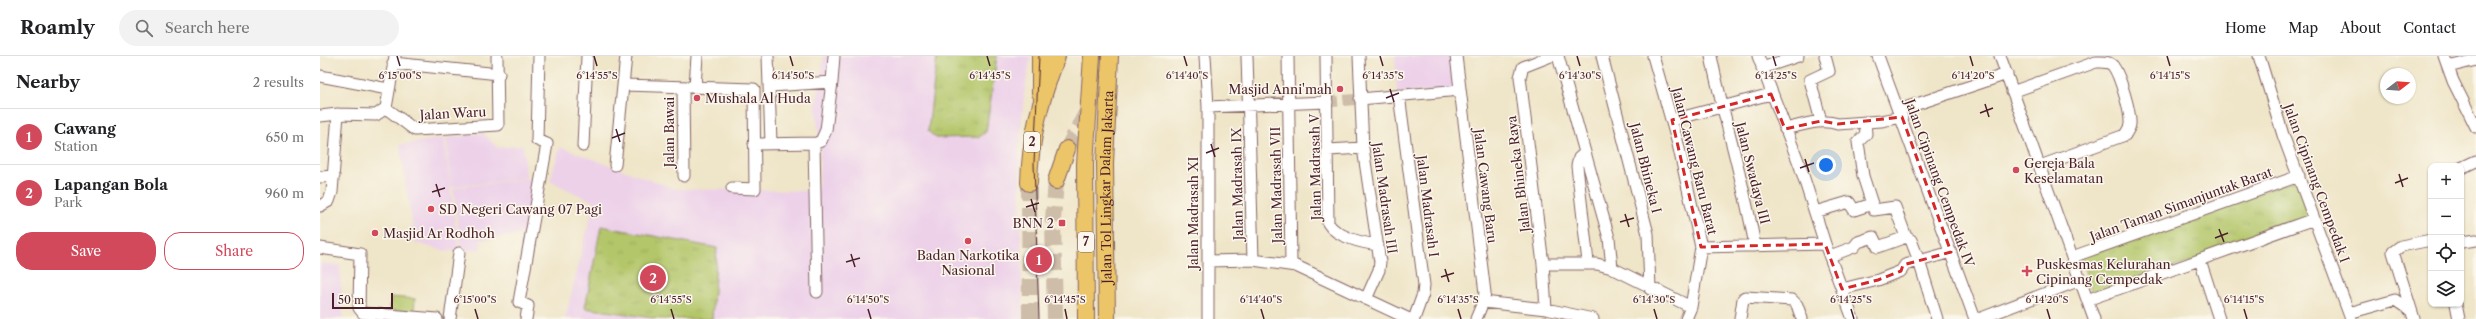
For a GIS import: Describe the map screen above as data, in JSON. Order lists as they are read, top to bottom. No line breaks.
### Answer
{"streets":{"highway":["2","Jalan Tol Lingkar Dalam Jakarta","7"],"street":["Jalan Waru","Jalan Bawai","Jalan Cawang Baru Barat","Jalan Madrasah V","Jalan Bhineka I","Jalan Swadaya III","Jalan Bhineka Raya","Jalan Cipinang Cempedak IV","Jalan Cipinang Cempedak I","Jalan Madrasah IX","Jalan Madrasah VII","Jalan Cawang Baru","Jalan Madrasah III","Jalan Taman Simanjuntak Barat","Jalan Madrasah I","Jalan Madrasah XI"]},"crossings":[["Jalan Madrasah V","Jalan Madrasah III"],["Jalan Cipinang Cempedak I","Jalan Taman Simanjuntak Barat"]],"places":{"other":["Masjid Anni'mah","Mushala Al Huda","Gereja Bala Keselamatan","SD Negeri Cawang 07 Pagi","Masjid Ar Rodhoh","Badan Narkotika Nasional"],"transit":["BNN 2"],"health":["Puskesmas Kelurahan Cipinang Cempedak"]},"scale_bar":"50 m","north":"right","page":{"header":"Roamly","search":"Search here","nav":["Home","Map","About","Contact"],"heading":["Nearby","2 results"],"list":[{"mark":"1","name":"Cawang","note":"Station","value":"650 m"},{"mark":"2","name":"Lapangan Bola","note":"Park","value":"960 m"}],"map_buttons":["+","−"],"buttons":["Save","Share"],"pins":["1","2"],"scale":"50 m"},"coordinates":["6°15'00\"S","6°14'55\"S","6°14'50\"S","6°14'45\"S","6°14'40\"S","6°14'35\"S","6°14'30\"S","6°14'25\"S","6°14'20\"S","6°14'15\"S"]}
